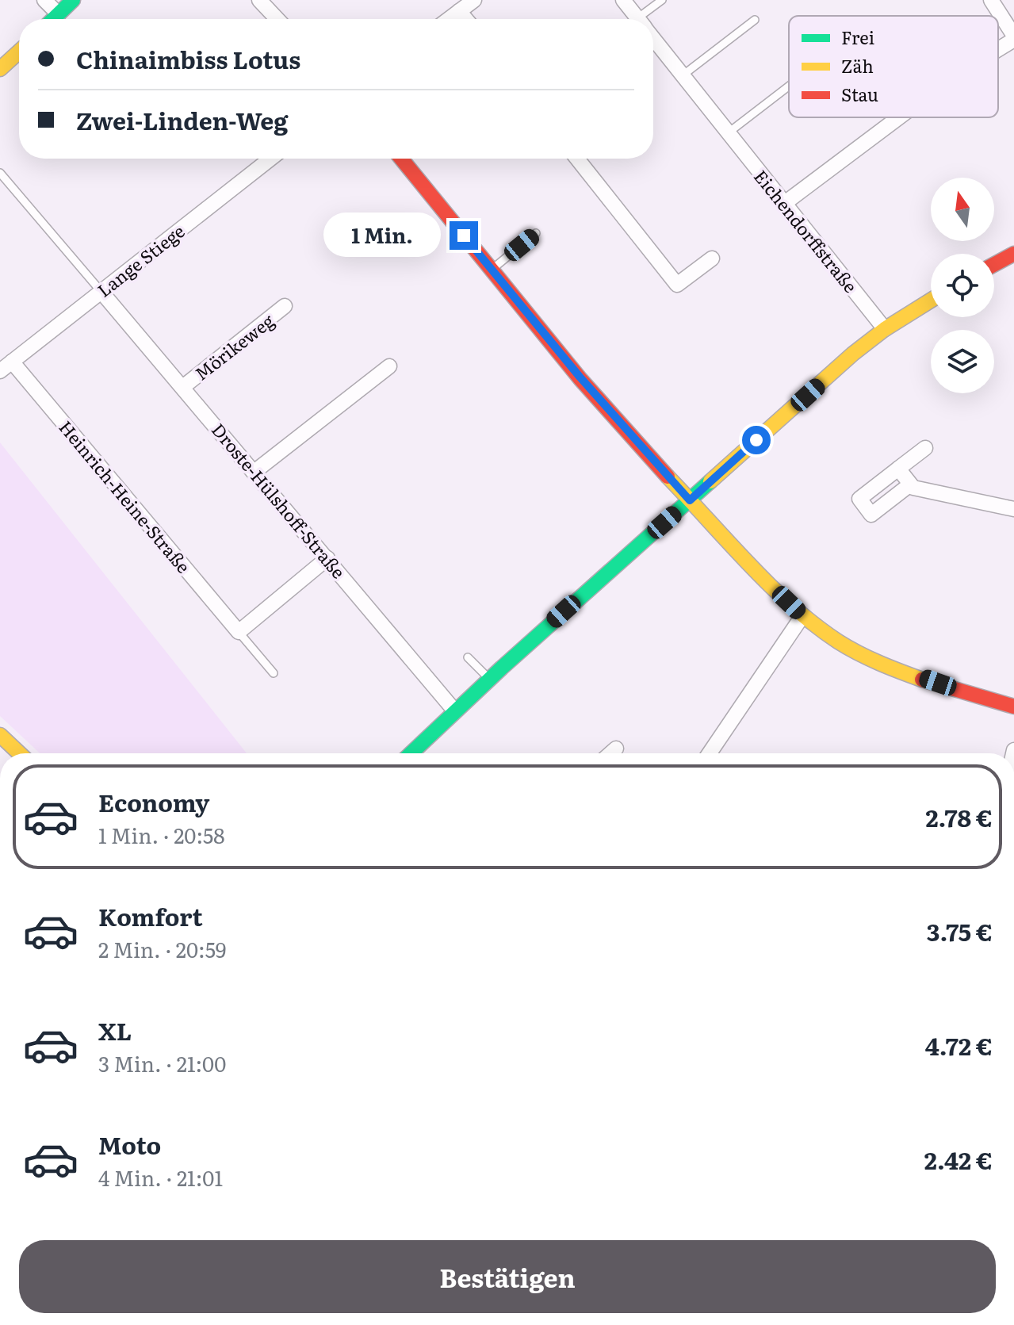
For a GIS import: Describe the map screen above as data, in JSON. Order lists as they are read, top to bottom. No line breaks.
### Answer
{"streets":{"street":["Eichendorffstraße","Lange Stiege","Mörikeweg","Heinrich-Heine-Straße","Droste-Hülshoff-Straße"]},"crossings":[["Lange Stiege","Heinrich-Heine-Straße"],["Lange Stiege","Droste-Hülshoff-Straße"],["Mörikeweg","Droste-Hülshoff-Straße"]],"legend":["Frei","Zäh","Stau"],"north":"top","page":{"banner":["Chinaimbiss Lotus","Zwei-Linden-Weg"],"bubble":"1 Min.","list":[{"name":"Economy","note":"1 Min. · 20:58","value":"2.78 €"},{"name":"Komfort","note":"2 Min. · 20:59","value":"3.75 €"},{"name":"XL","note":"3 Min. · 21:00","value":"4.72 €"},{"name":"Moto","note":"4 Min. · 21:01","value":"2.42 €"}],"buttons":"Bestätigen"}}
